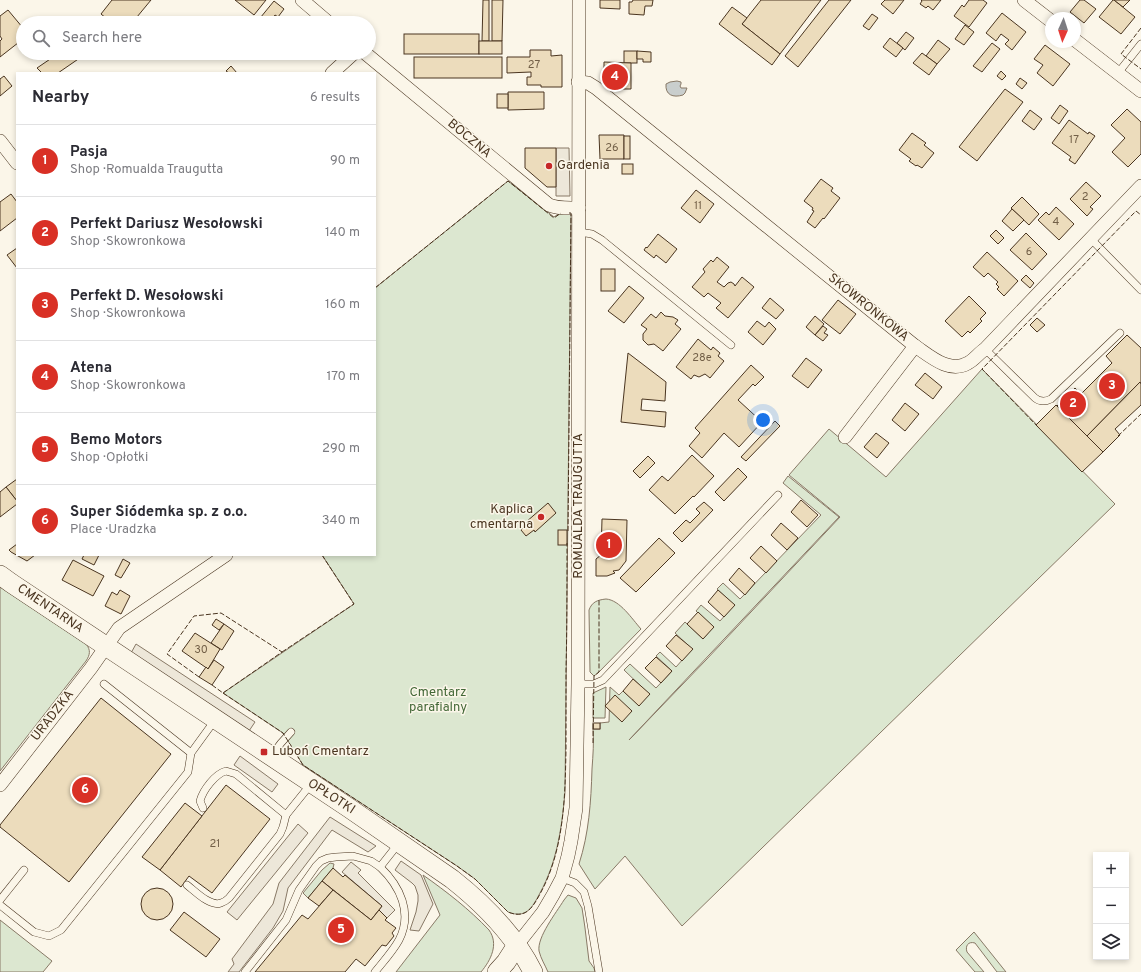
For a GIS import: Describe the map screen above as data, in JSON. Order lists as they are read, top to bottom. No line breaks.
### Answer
{"streets":{"street":["BOCZNA","SKOWRONKOWA","ROMUALDA TRAUGUTTA","CMENTARNA","URADZKA","OPŁOTKI"]},"crossings":[["BOCZNA","ROMUALDA TRAUGUTTA"],["SKOWRONKOWA","ROMUALDA TRAUGUTTA"],["ROMUALDA TRAUGUTTA","OPŁOTKI"],["CMENTARNA","URADZKA"],["CMENTARNA","OPŁOTKI"],["URADZKA","OPŁOTKI"]],"parks":["Cmentarz parafialny"],"places":{"other":["Gardenia","Kaplica cmentarna"],"transit":["Luboń Cmentarz"]},"house_numbers":["27","17","26","2","11","4","6","28e","30","21"],"north":"bottom","page":{"search":"Search here","pins":["4","3","2","1","6","5"],"heading":["Nearby","6 results"],"list":[{"mark":"1","name":"Pasja","note":"Shop · Romualda Traugutta","value":"90 m"},{"mark":"2","name":"Perfekt Dariusz Wesołowski","note":"Shop · Skowronkowa","value":"140 m"},{"mark":"3","name":"Perfekt D. Wesołowski","note":"Shop · Skowronkowa","value":"160 m"},{"mark":"4","name":"Atena","note":"Shop · Skowronkowa","value":"170 m"},{"mark":"5","name":"Bemo Motors","note":"Shop · Opłotki","value":"290 m"},{"mark":"6","name":"Super Siódemka sp. z o.o.","note":"Place · Uradzka","value":"340 m"}],"map_buttons":["+","−"]}}
